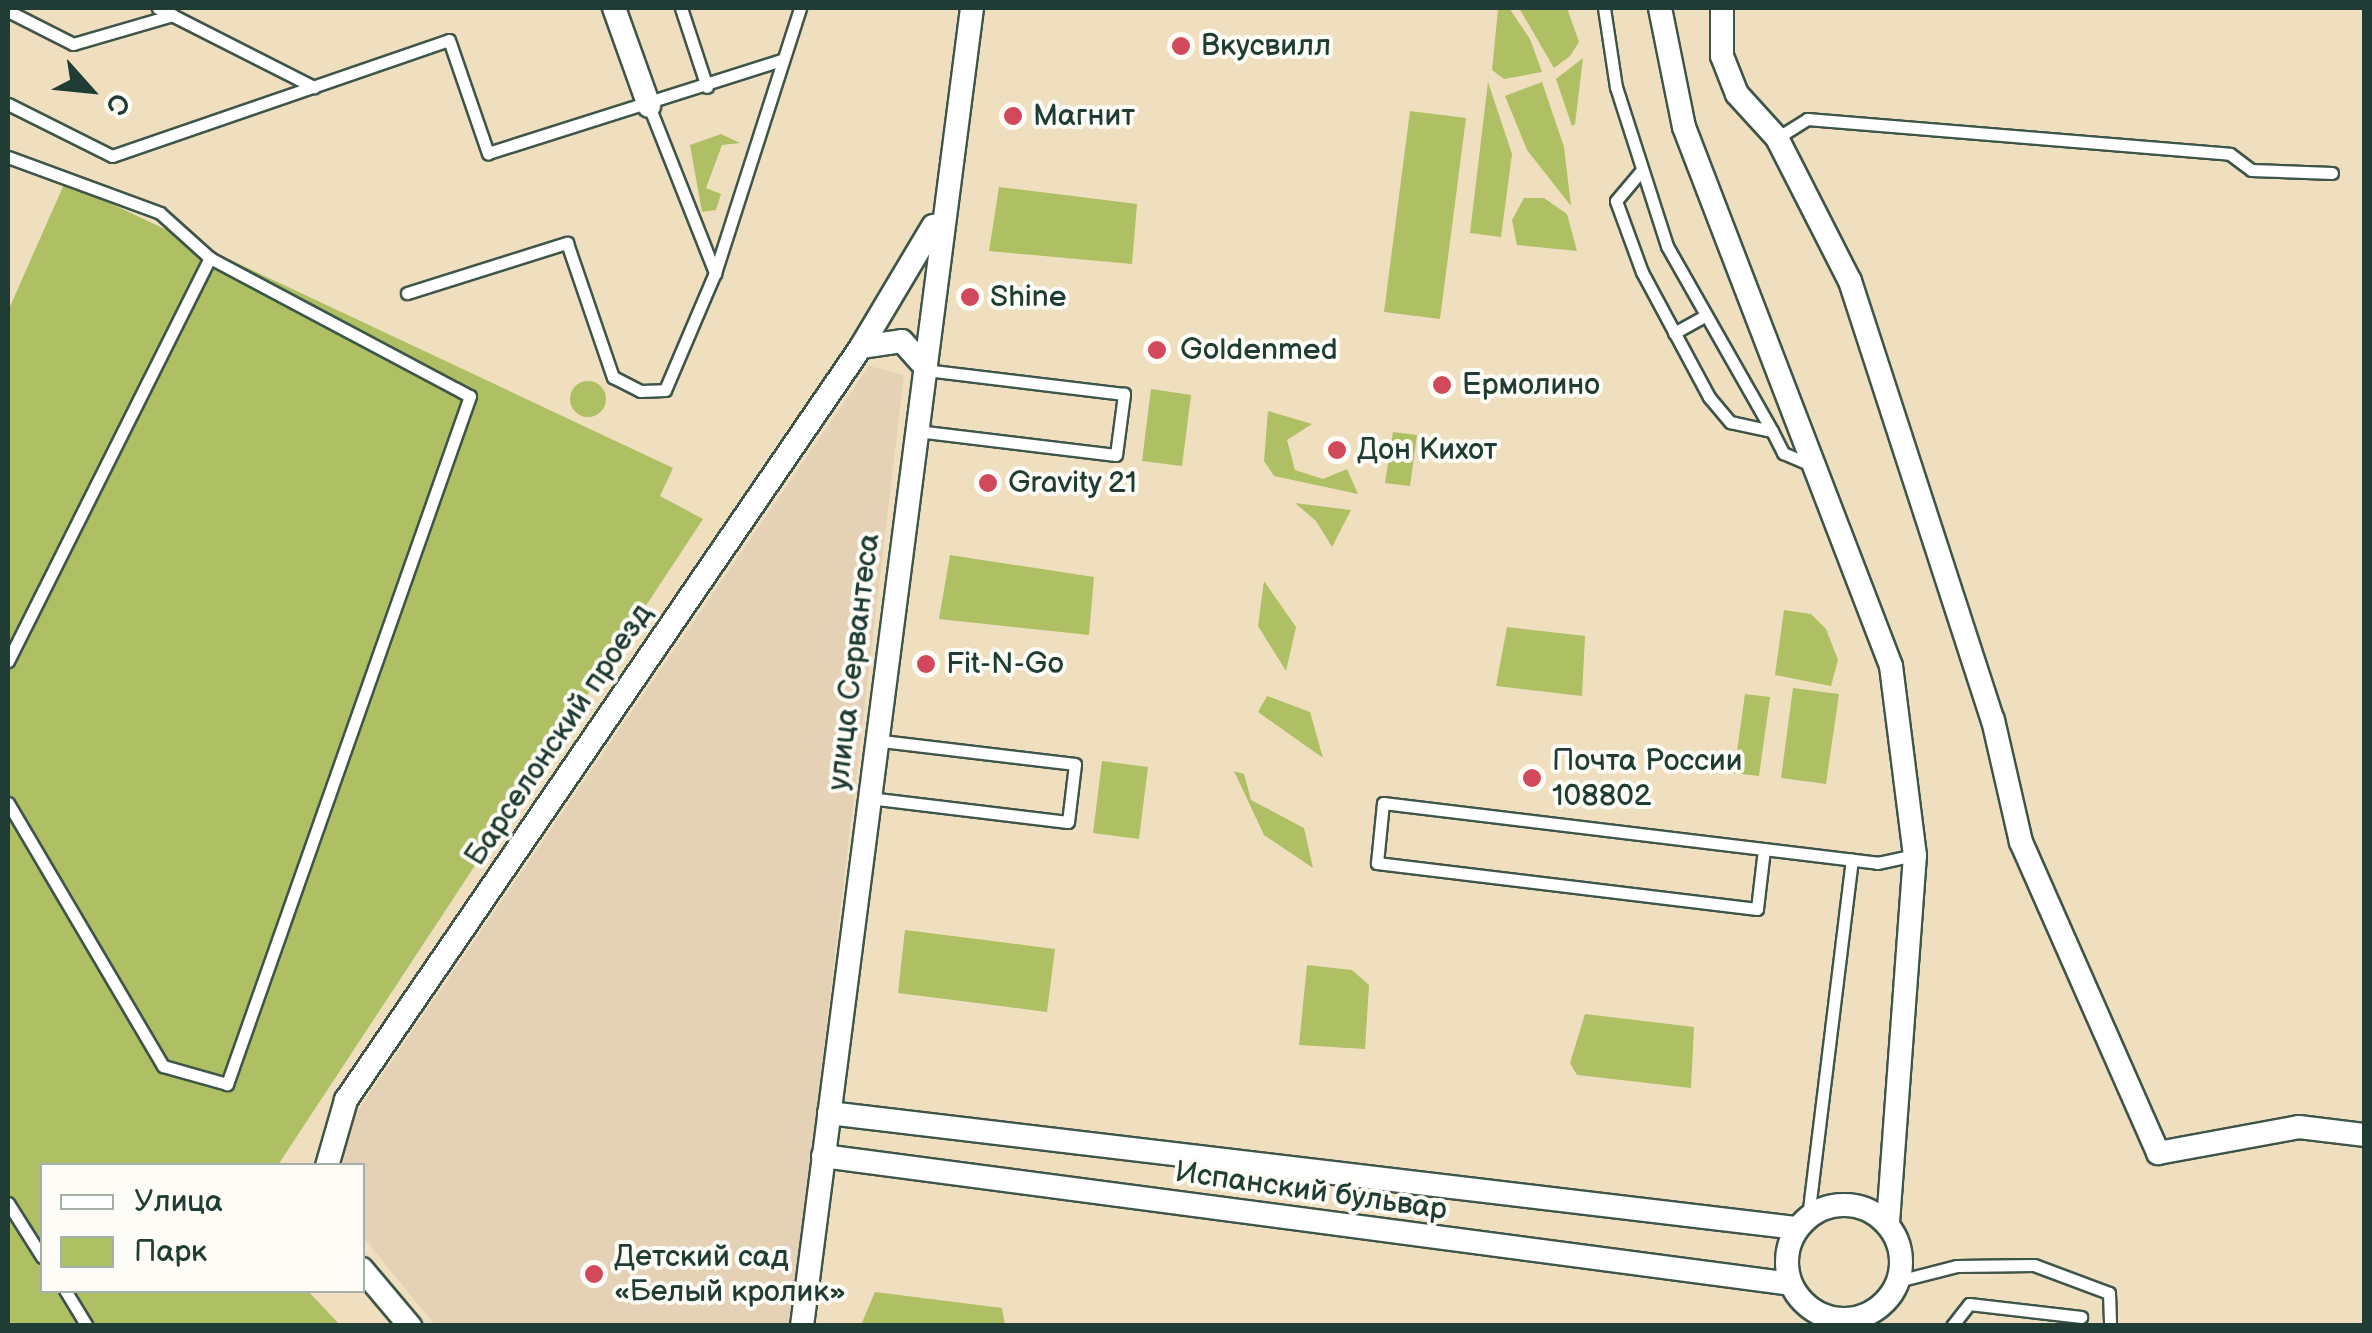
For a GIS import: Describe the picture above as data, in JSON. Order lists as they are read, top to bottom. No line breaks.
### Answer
{"streets":{"street":["улица Сервантеса","Барселонский проезд","Испанский бульвар"]},"crossings":[["улица Сервантеса","Барселонский проезд"],["улица Сервантеса","Испанский бульвар"]],"places":["Вкусвилл","Магнит","Shine","Goldenmed","Ермолино","Дон Кихот","Gravity 21","Fit-N-Go","Почта России 108802","Детский сад «Белый кролик»"],"legend":["Улица","Парк"],"north":"bottom right"}
